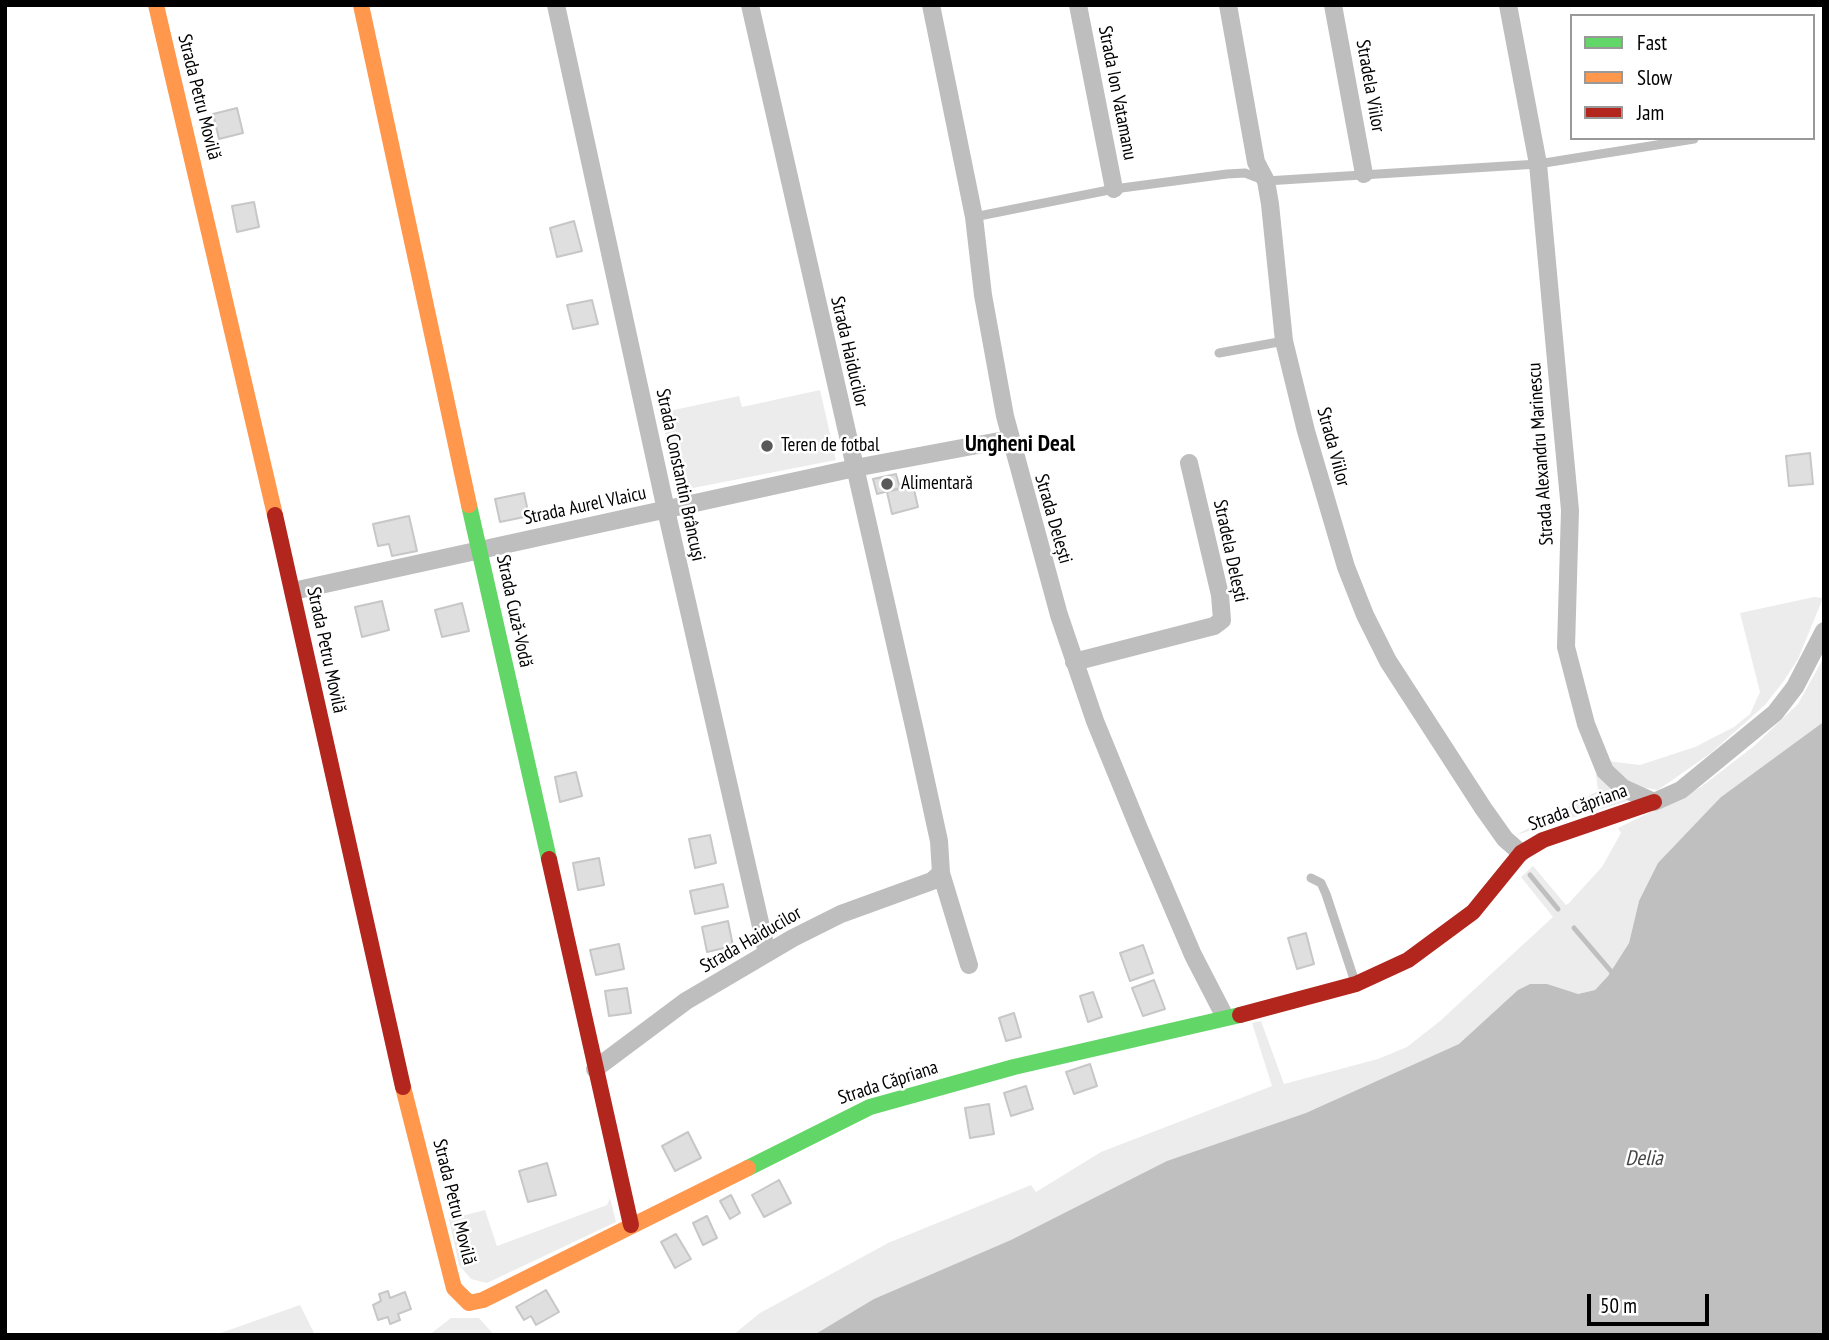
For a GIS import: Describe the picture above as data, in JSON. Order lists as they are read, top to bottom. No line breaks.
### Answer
{"streets":{"street":["Stradela Viilor","Strada Ion Vatamanu","Strada Petru Movilă","Strada Haiducilor","Strada Viilor","Strada Alexandru Marinescu","Strada Constantin Brâncuşi","Strada Aurel Vlaicu","Strada Delești","Stradela Delești","Strada Cuză-Vodă","Strada Căpriana"]},"crossings":[["Strada Petru Movilă","Strada Aurel Vlaicu"],["Strada Petru Movilă","Strada Căpriana"],["Strada Haiducilor","Strada Constantin Brâncuşi"],["Strada Haiducilor","Strada Aurel Vlaicu"],["Strada Haiducilor","Strada Cuză-Vodă"],["Strada Viilor","Strada Căpriana"],["Strada Alexandru Marinescu","Strada Căpriana"],["Strada Constantin Brâncuşi","Strada Aurel Vlaicu"],["Strada Aurel Vlaicu","Strada Delești"],["Strada Aurel Vlaicu","Strada Cuză-Vodă"],["Strada Delești","Stradela Delești"],["Strada Delești","Strada Căpriana"],["Strada Cuză-Vodă","Strada Căpriana"]],"districts":["Ungheni Deal"],"water":["Delia"],"places":["Teren de fotbal","Alimentară"],"legend":["Fast","Slow","Jam"],"scale_bar":"50 m"}
